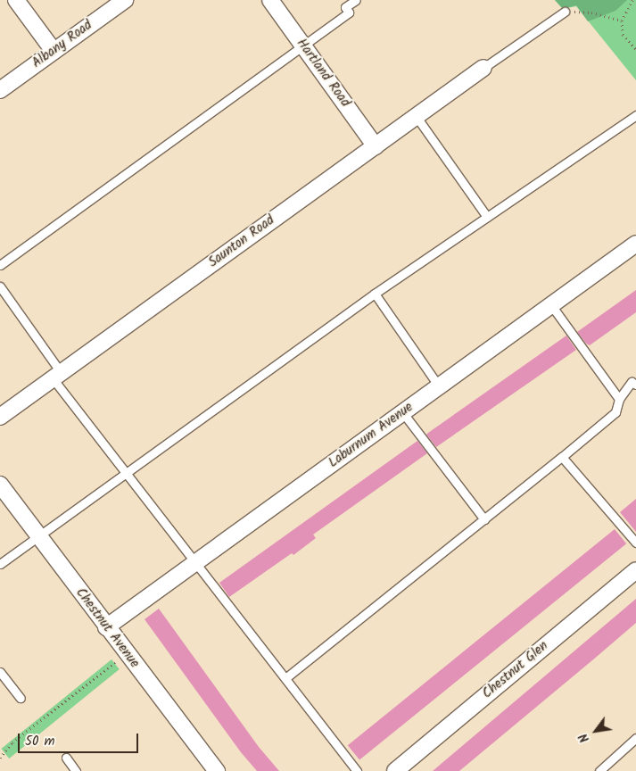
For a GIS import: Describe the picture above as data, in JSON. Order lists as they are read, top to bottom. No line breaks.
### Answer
{"streets":{"street":["Albany Road","Hartland Road","Saunton Road","Laburnum Avenue","Chestnut Avenue","Chestnut Glen"]},"crossings":[["Hartland Road","Saunton Road"],["Laburnum Avenue","Chestnut Avenue"]],"scale_bar":"50 m","north":"bottom left"}
